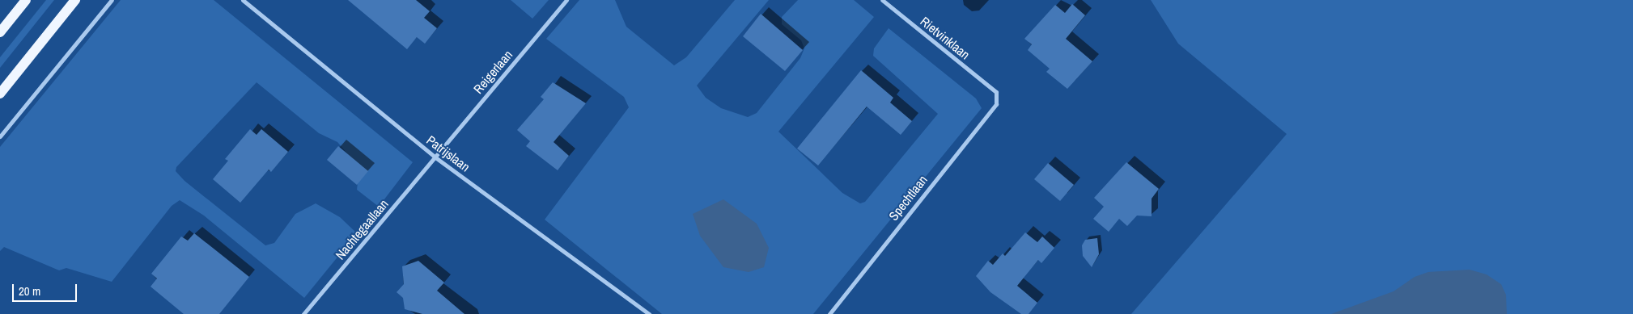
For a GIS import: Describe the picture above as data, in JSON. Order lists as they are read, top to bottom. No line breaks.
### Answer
{"streets":{"street":["Rietvinklaan","Reigerlaan","Patrijslaan","Spechtlaan","Nachtegaallaan"]},"crossings":[["Rietvinklaan","Spechtlaan"],["Reigerlaan","Patrijslaan"],["Reigerlaan","Nachtegaallaan"],["Patrijslaan","Nachtegaallaan"]],"scale_bar":"20 m"}
